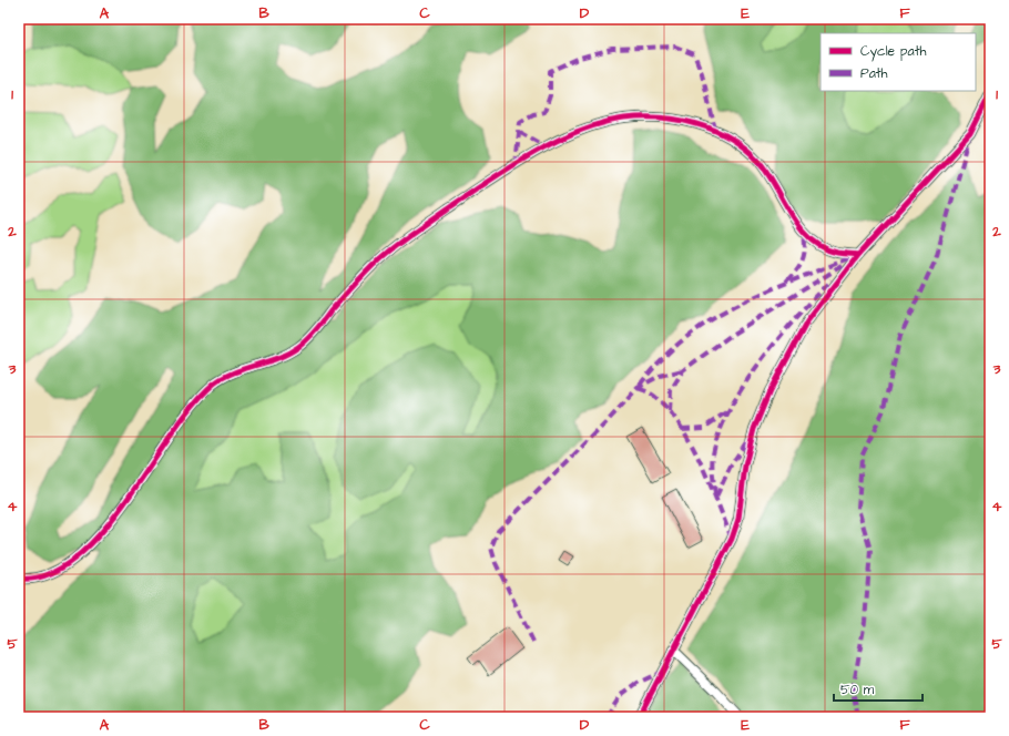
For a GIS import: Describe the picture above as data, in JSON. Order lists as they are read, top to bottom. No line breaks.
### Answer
{"legend":["Cycle path","Path"],"scale_bar":"50 m","grid":{"columns":["A","B","C","D","E","F"],"rows":["1","2","3","4","5"]}}
